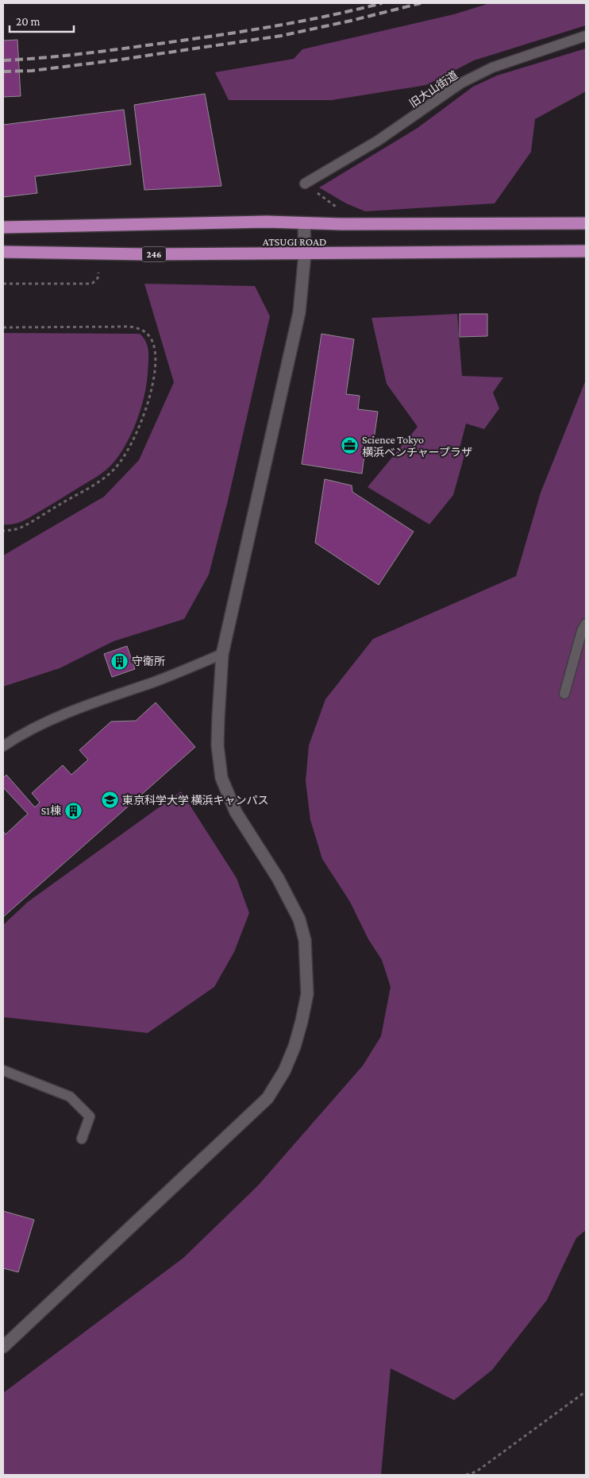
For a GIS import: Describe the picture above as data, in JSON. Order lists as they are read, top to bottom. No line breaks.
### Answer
{"streets":{"highway":["ATSUGI ROAD","246"],"lane":["旧大山街道"]},"places":{"office":["Science Tokyo 横浜ベンチャープラザ"],"building":["守衛所","S1棟"],"school or university":["東京科学大学 横浜キャンパス"]},"scale_bar":"20 m"}
